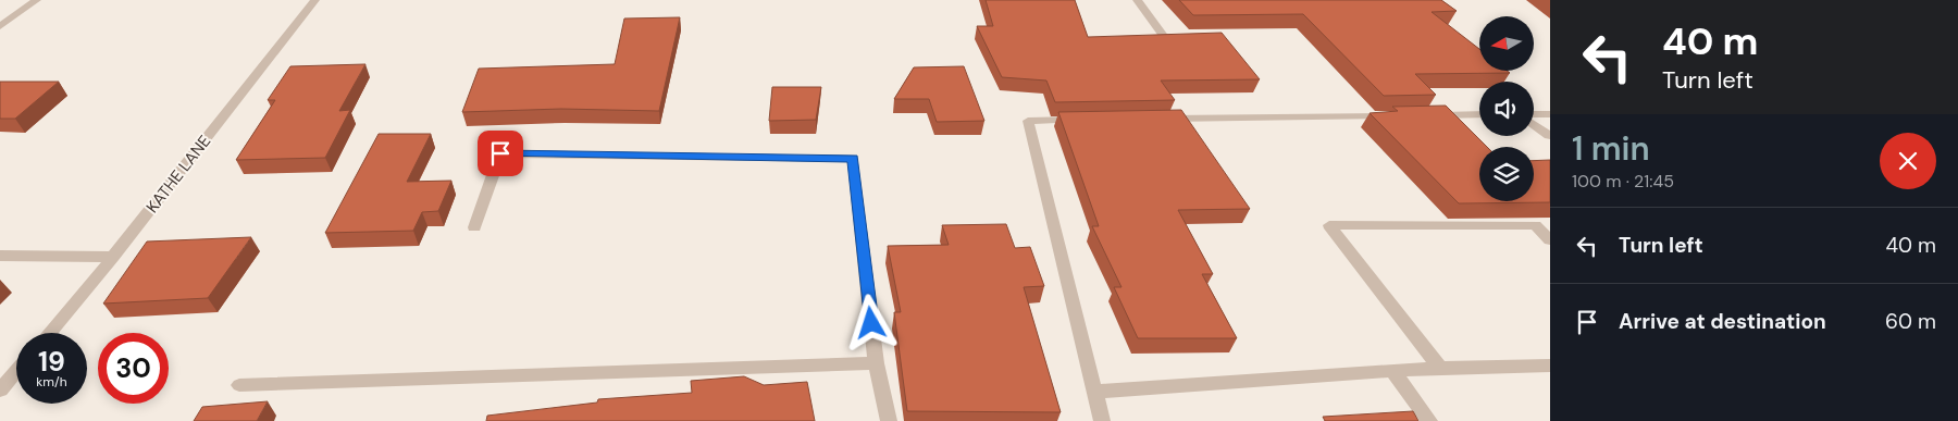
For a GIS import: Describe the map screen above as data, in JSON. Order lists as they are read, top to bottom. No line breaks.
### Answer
{"streets":{"street":["KATHE LANE"]},"north":"left","page":{"turn":["40 m","Turn left"],"heading":["1 min","100 m · 21:45"],"list":[{"name":"Turn left","value":"40 m"},{"name":"Arrive at destination","value":"60 m"}],"speed":"19 km/h","limit":"30"}}
